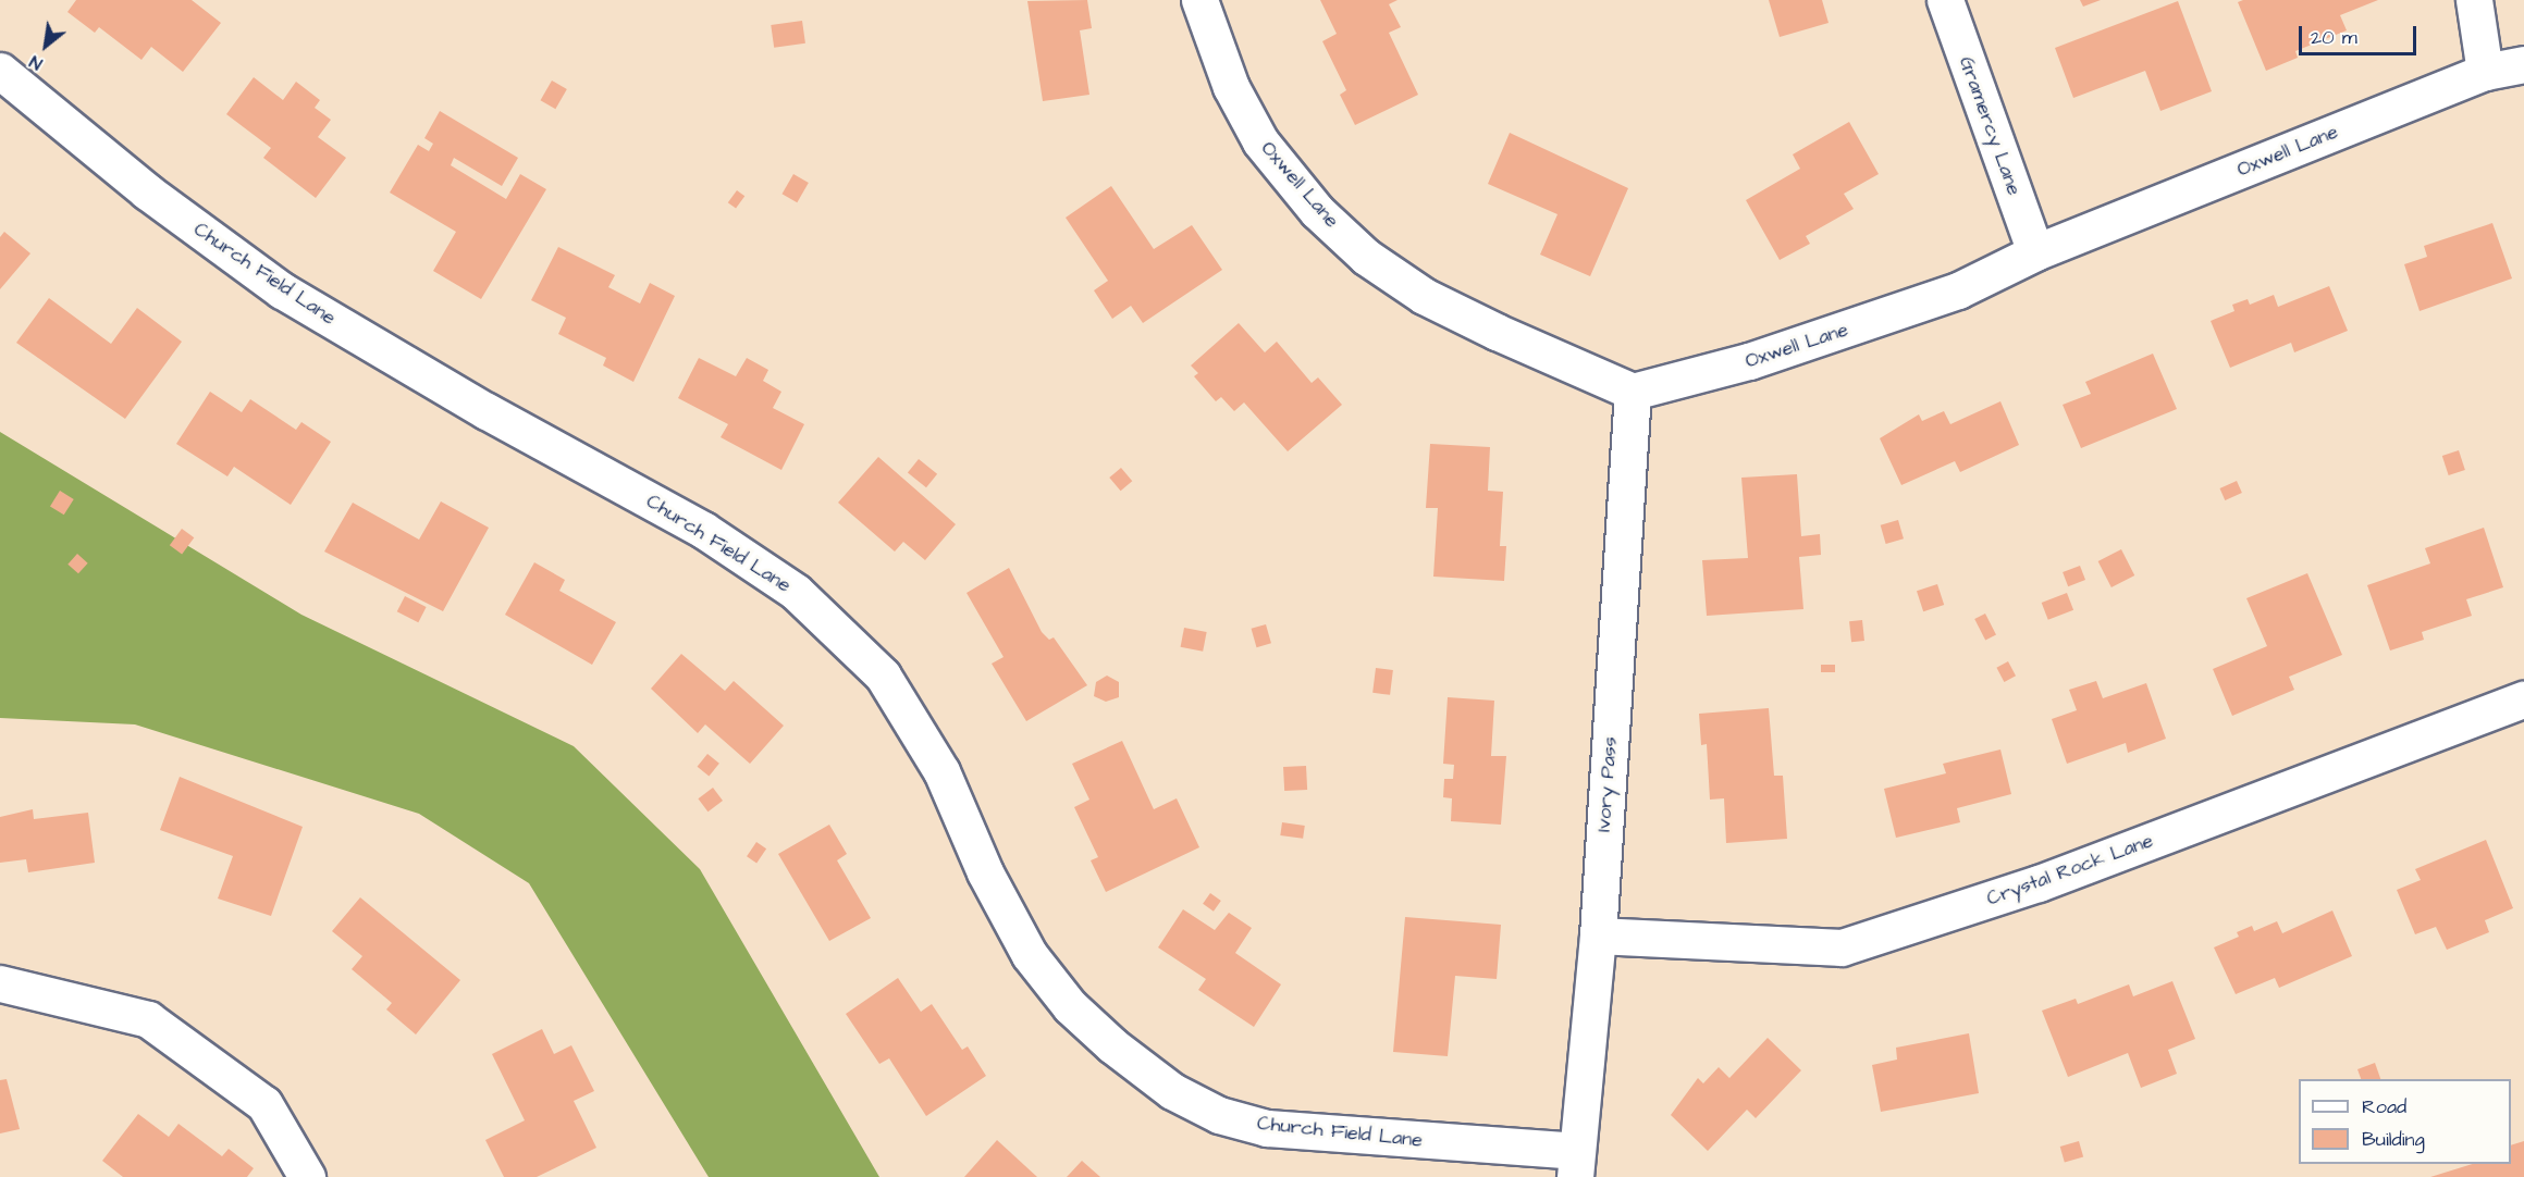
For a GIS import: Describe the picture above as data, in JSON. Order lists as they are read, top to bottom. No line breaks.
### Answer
{"streets":{"street":["Gramercy Lane","Oxwell Lane","Church Field Lane","Ivory Pass","Crystal Rock Lane"]},"crossings":[["Gramercy Lane","Oxwell Lane"],["Oxwell Lane","Ivory Pass"],["Church Field Lane","Ivory Pass"],["Ivory Pass","Crystal Rock Lane"]],"legend":["Road","Building"],"scale_bar":"20 m","north":"bottom left"}
